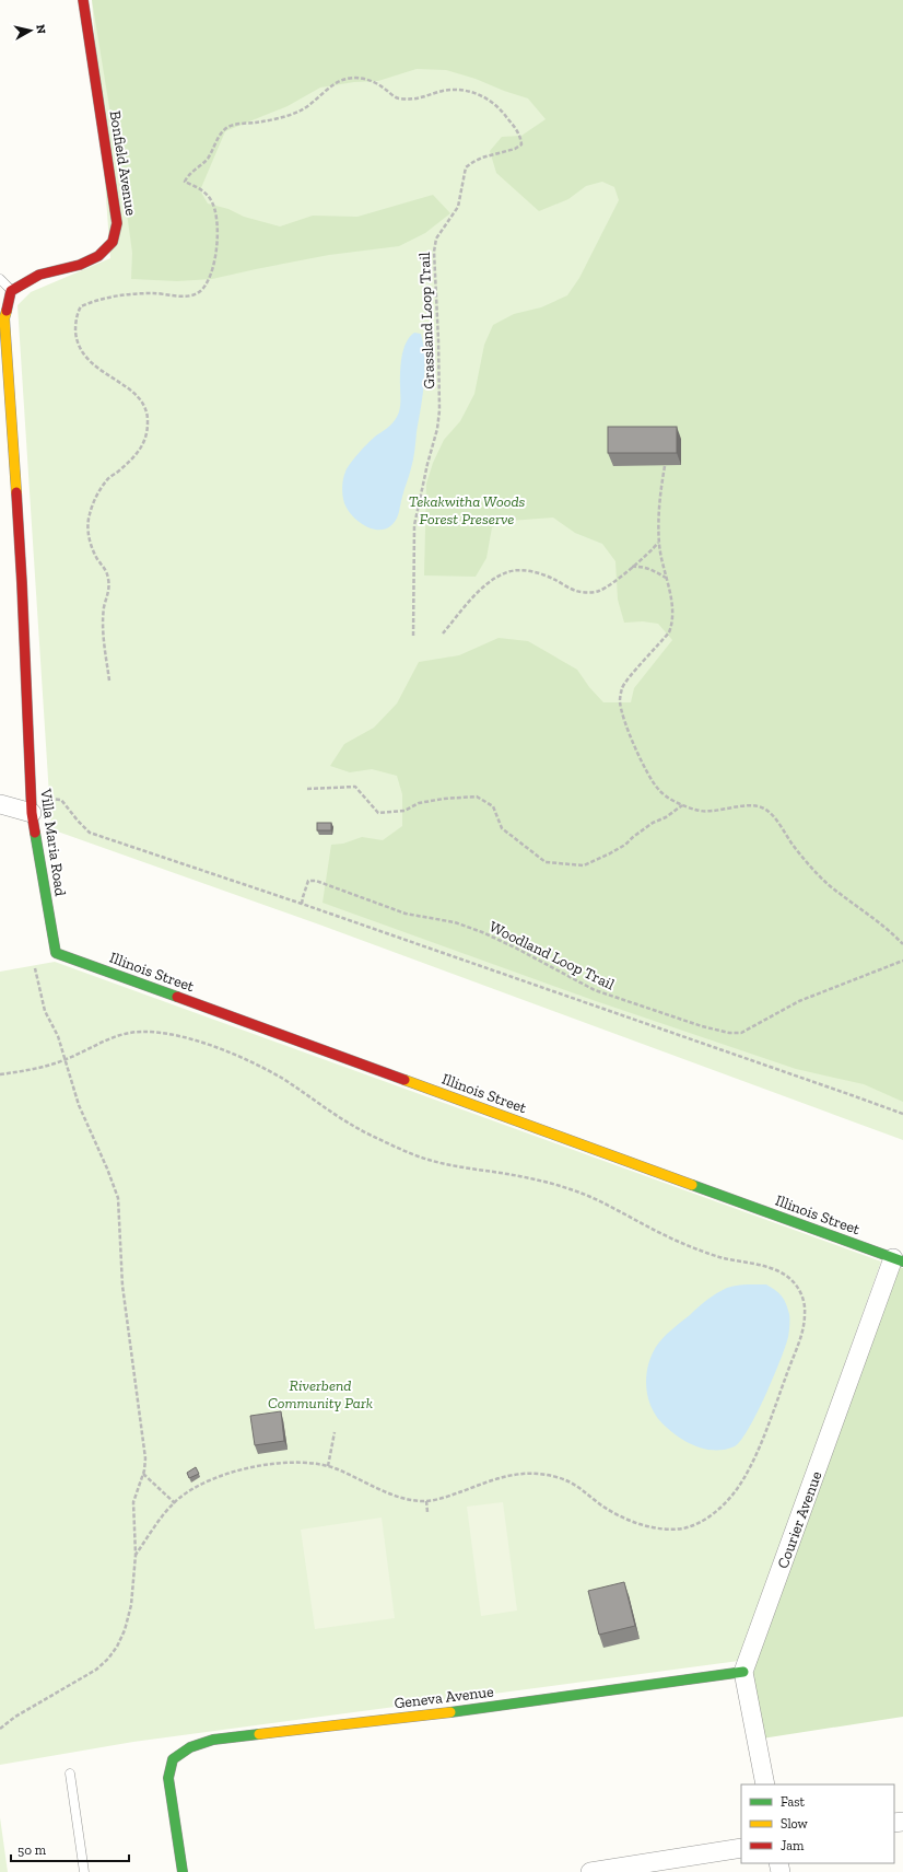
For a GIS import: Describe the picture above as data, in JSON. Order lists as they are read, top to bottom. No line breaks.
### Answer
{"streets":{"street":["Bonfield Avenue","Villa Maria Road","Illinois Street","Courier Avenue","Geneva Avenue"],"path":["Grassland Loop Trail","Woodland Loop Trail"]},"crossings":[["Bonfield Avenue","Villa Maria Road"],["Villa Maria Road","Illinois Street"],["Illinois Street","Courier Avenue"],["Courier Avenue","Geneva Avenue"]],"parks":["Tekakwitha Woods Forest Preserve","Riverbend Community Park"],"legend":["Fast","Slow","Jam"],"scale_bar":"50 m","north":"right"}
